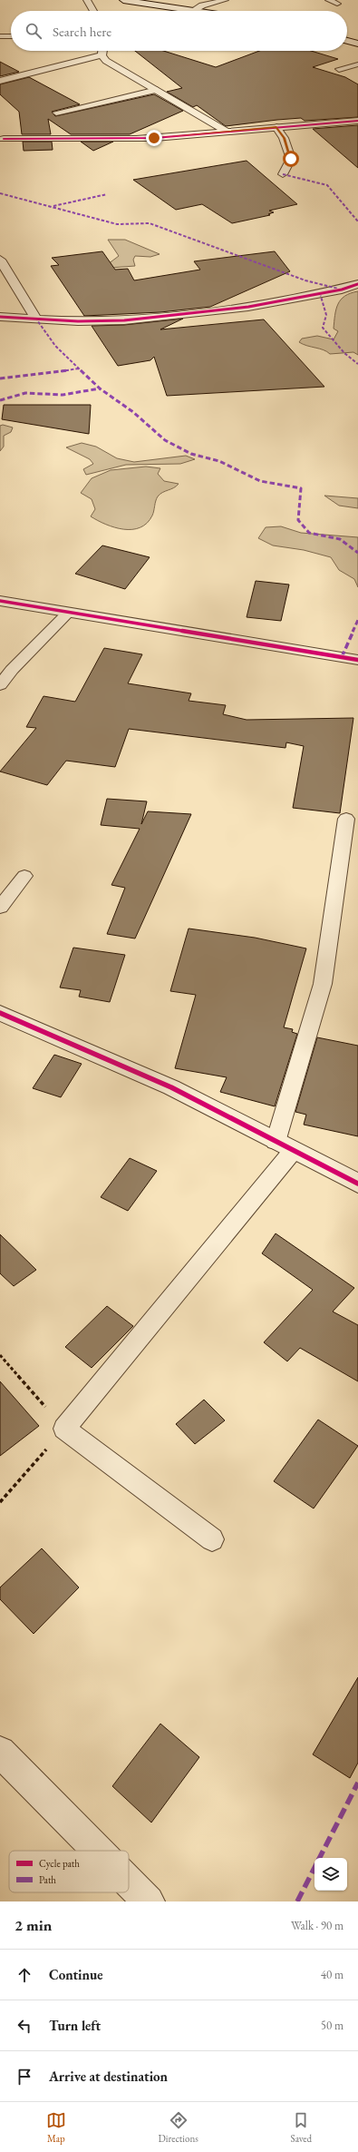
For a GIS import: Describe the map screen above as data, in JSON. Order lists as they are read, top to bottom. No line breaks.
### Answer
{"legend":["Cycle path","Path"],"page":{"search":"Search here","heading":["2 min","Walk · 90 m"],"list":[["Continue","40 m"],["Turn left","50 m"],"Arrive at destination"],"nav":["Map","Directions","Saved"]}}
